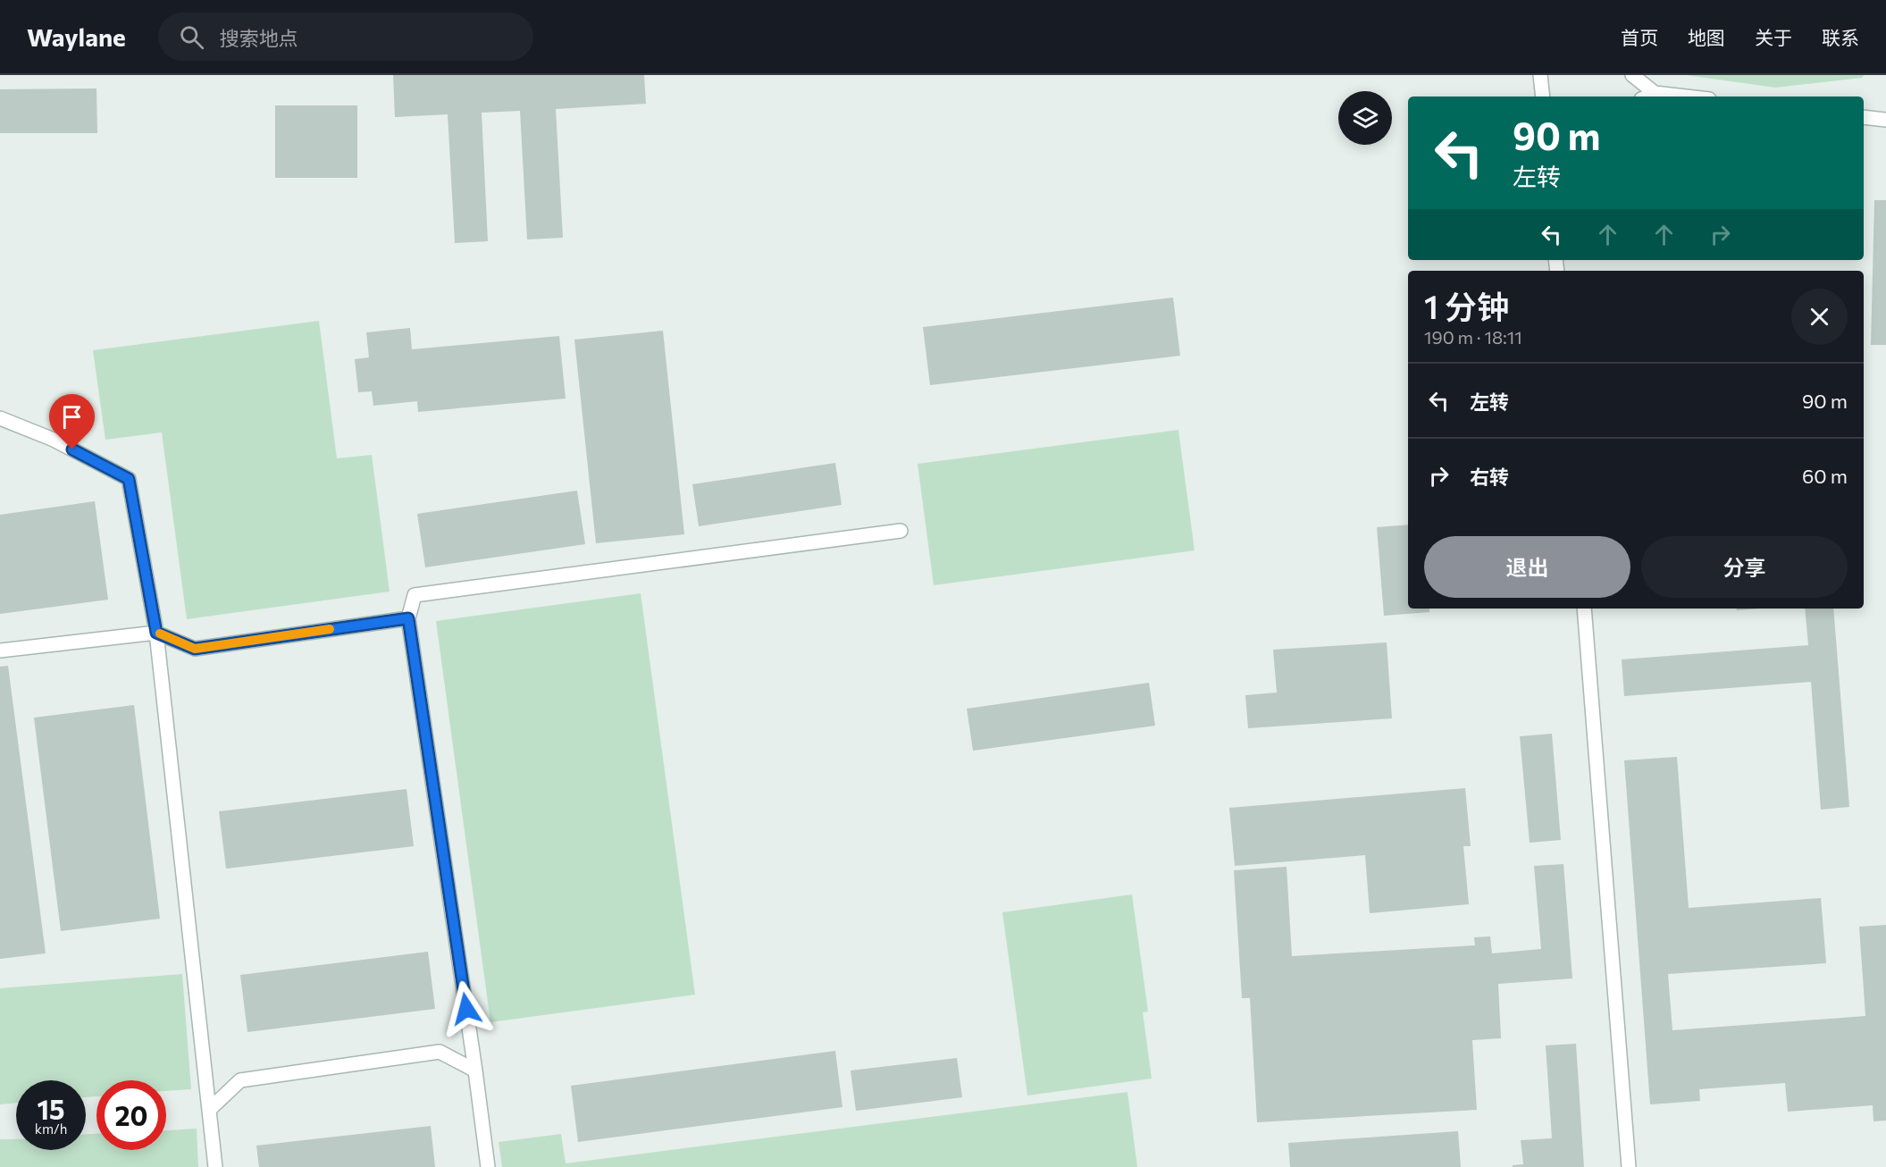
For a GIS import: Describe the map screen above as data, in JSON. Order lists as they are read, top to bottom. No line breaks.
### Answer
{"page":{"header":"Waylane","search":"搜索地点","nav":["首页","地图","关于","联系"],"turn":["90 m","左转"],"heading":["1 分钟","190 m · 18:11"],"list":[{"name":"左转","value":"90 m"},{"name":"右转","value":"60 m"}],"buttons":["退出","分享"],"speed":"15 km/h","limit":"20"}}
